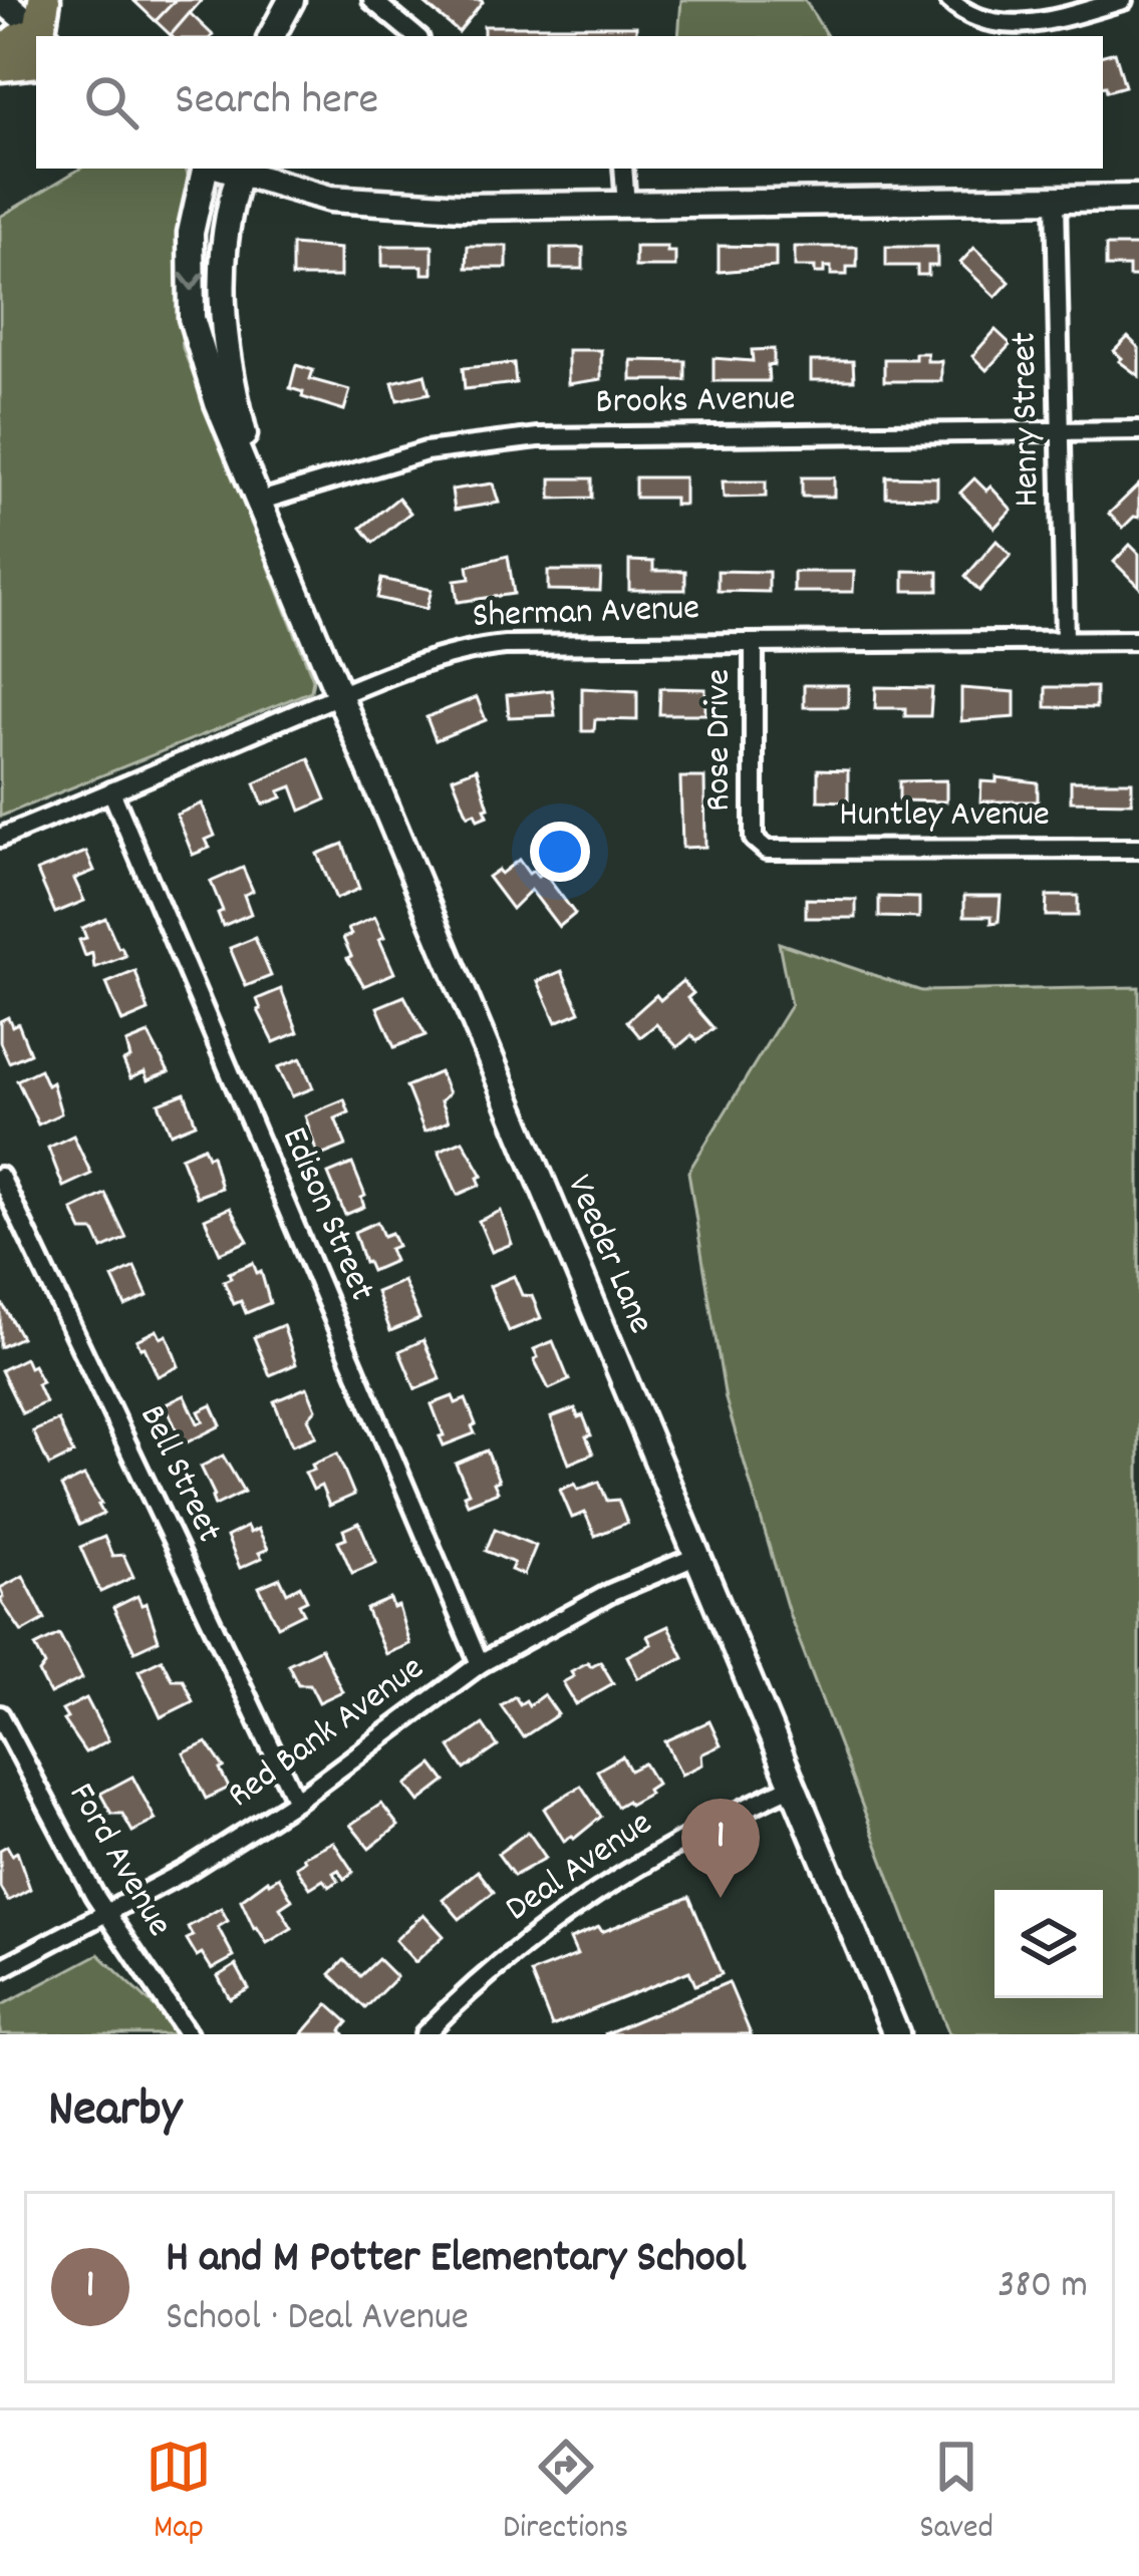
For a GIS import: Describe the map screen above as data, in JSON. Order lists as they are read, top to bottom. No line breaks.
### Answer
{"streets":{"street":["Brooks Avenue","Henry Street","Sherman Avenue","Rose Drive","Huntley Avenue","Edison Street","Veeder Lane","Bell Street","Red Bank Avenue","Ford Avenue","Deal Avenue"]},"crossings":[["Brooks Avenue","Henry Street"],["Brooks Avenue","Veeder Lane"],["Henry Street","Sherman Avenue"],["Sherman Avenue","Rose Drive"],["Sherman Avenue","Edison Street"],["Sherman Avenue","Veeder Lane"],["Rose Drive","Huntley Avenue"],["Edison Street","Red Bank Avenue"],["Veeder Lane","Red Bank Avenue"],["Veeder Lane","Deal Avenue"],["Bell Street","Red Bank Avenue"],["Red Bank Avenue","Ford Avenue"]],"page":{"search":"Search here","pins":"1","heading":"Nearby","list":[{"mark":"1","name":"H and M Potter Elementary School","note":"School · Deal Avenue","value":"380 m"}],"nav":["Map","Directions","Saved"]}}
